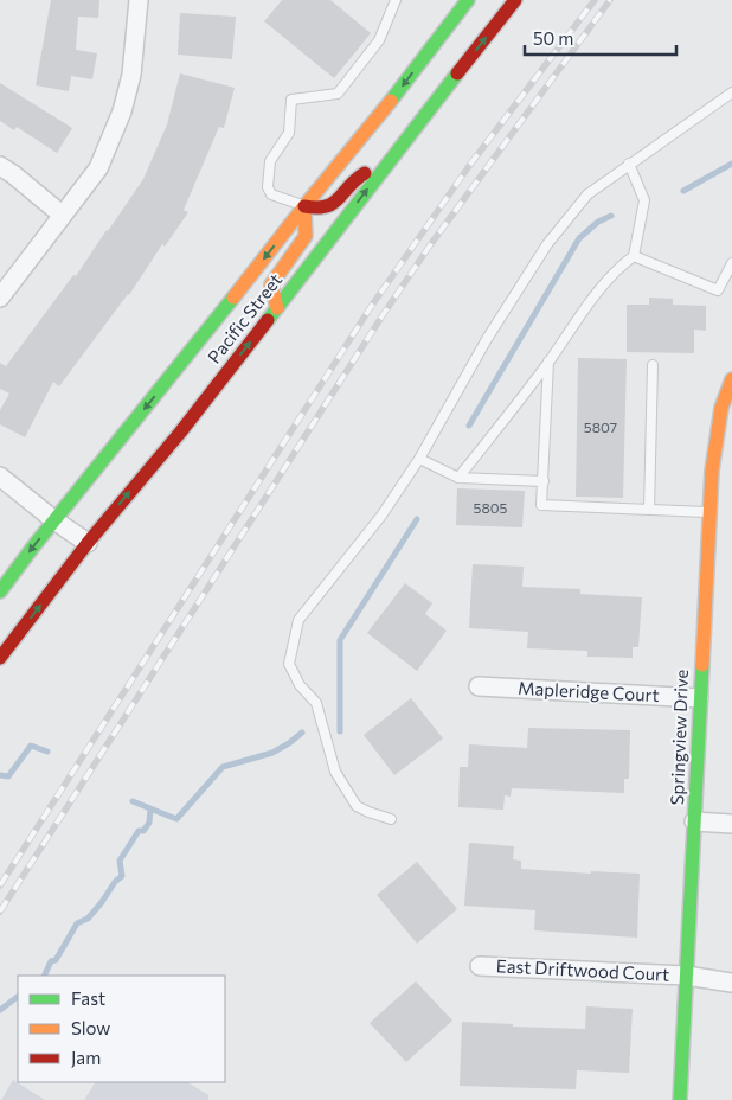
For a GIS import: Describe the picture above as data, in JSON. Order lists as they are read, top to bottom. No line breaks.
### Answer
{"streets":{"main road":["Pacific Street","Springview Drive"],"street":["Mapleridge Court","East Driftwood Court"]},"crossings":[["Mapleridge Court","Springview Drive"],["Springview Drive","East Driftwood Court"]],"house_numbers":["5807","5805"],"legend":["Fast","Slow","Jam"],"scale_bar":"50 m"}
